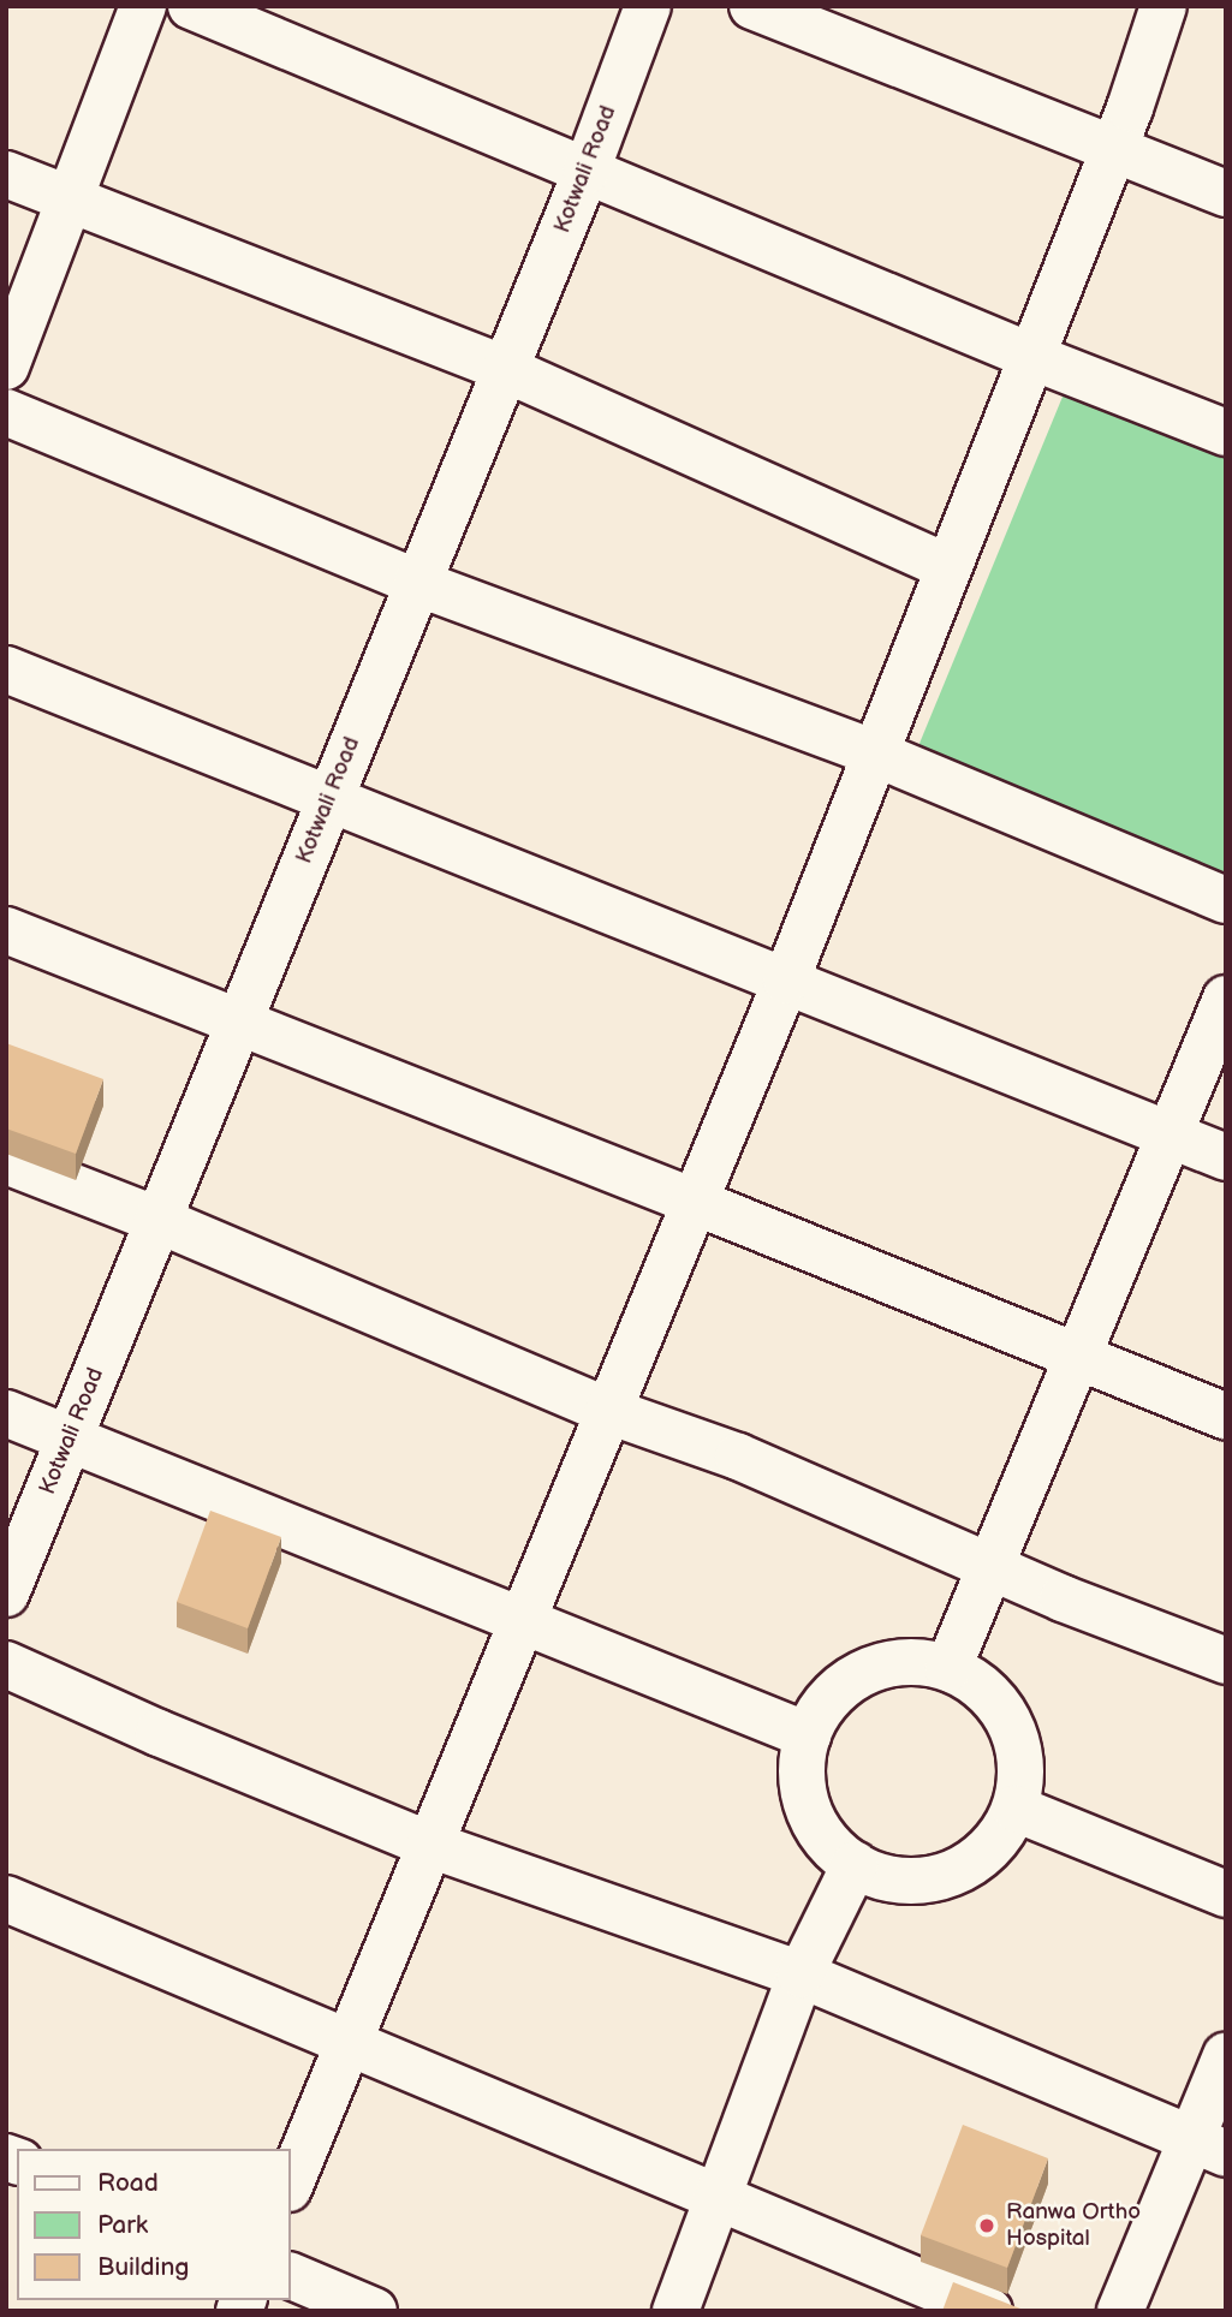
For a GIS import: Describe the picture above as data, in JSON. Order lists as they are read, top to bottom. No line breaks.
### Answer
{"streets":{"street":["Kotwali Road"]},"places":["Ranwa Ortho Hospital"],"legend":["Road","Park","Building"]}
